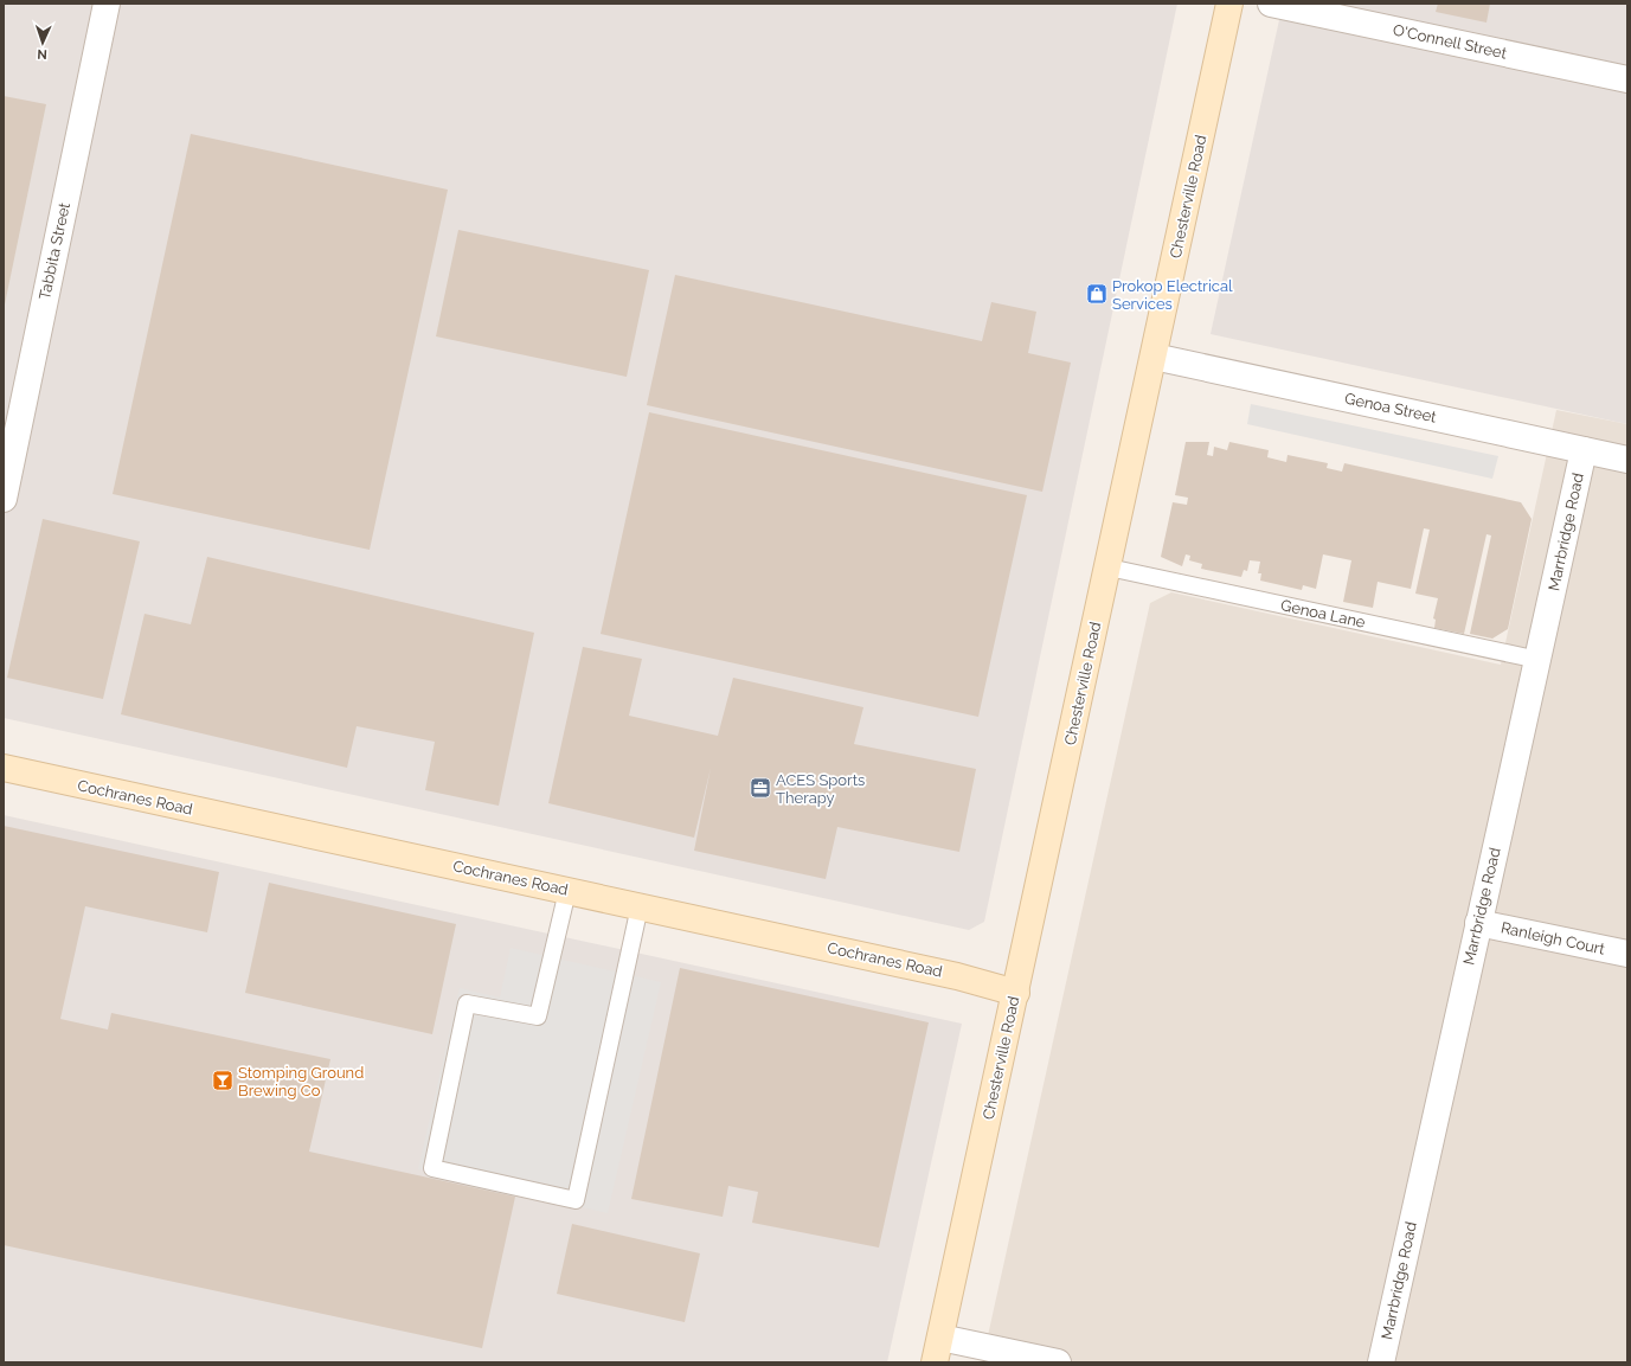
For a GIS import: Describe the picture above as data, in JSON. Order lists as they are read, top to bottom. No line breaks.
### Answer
{"streets":{"main road":["Chesterville Road","Cochranes Road"],"street":["O'Connell Street","Tabbita Street","Genoa Street","Marrbridge Road","Ranleigh Court"],"lane":["Genoa Lane"]},"crossings":[["Chesterville Road","Genoa Street"],["Chesterville Road","Genoa Lane"],["Chesterville Road","Cochranes Road"],["Genoa Street","Marrbridge Road"],["Marrbridge Road","Genoa Lane"],["Marrbridge Road","Ranleigh Court"]],"places":{"shop":["Prokop Electrical Services"],"office":["ACES Sports Therapy"],"bar":["Stomping Ground Brewing Co"]},"north":"bottom"}
